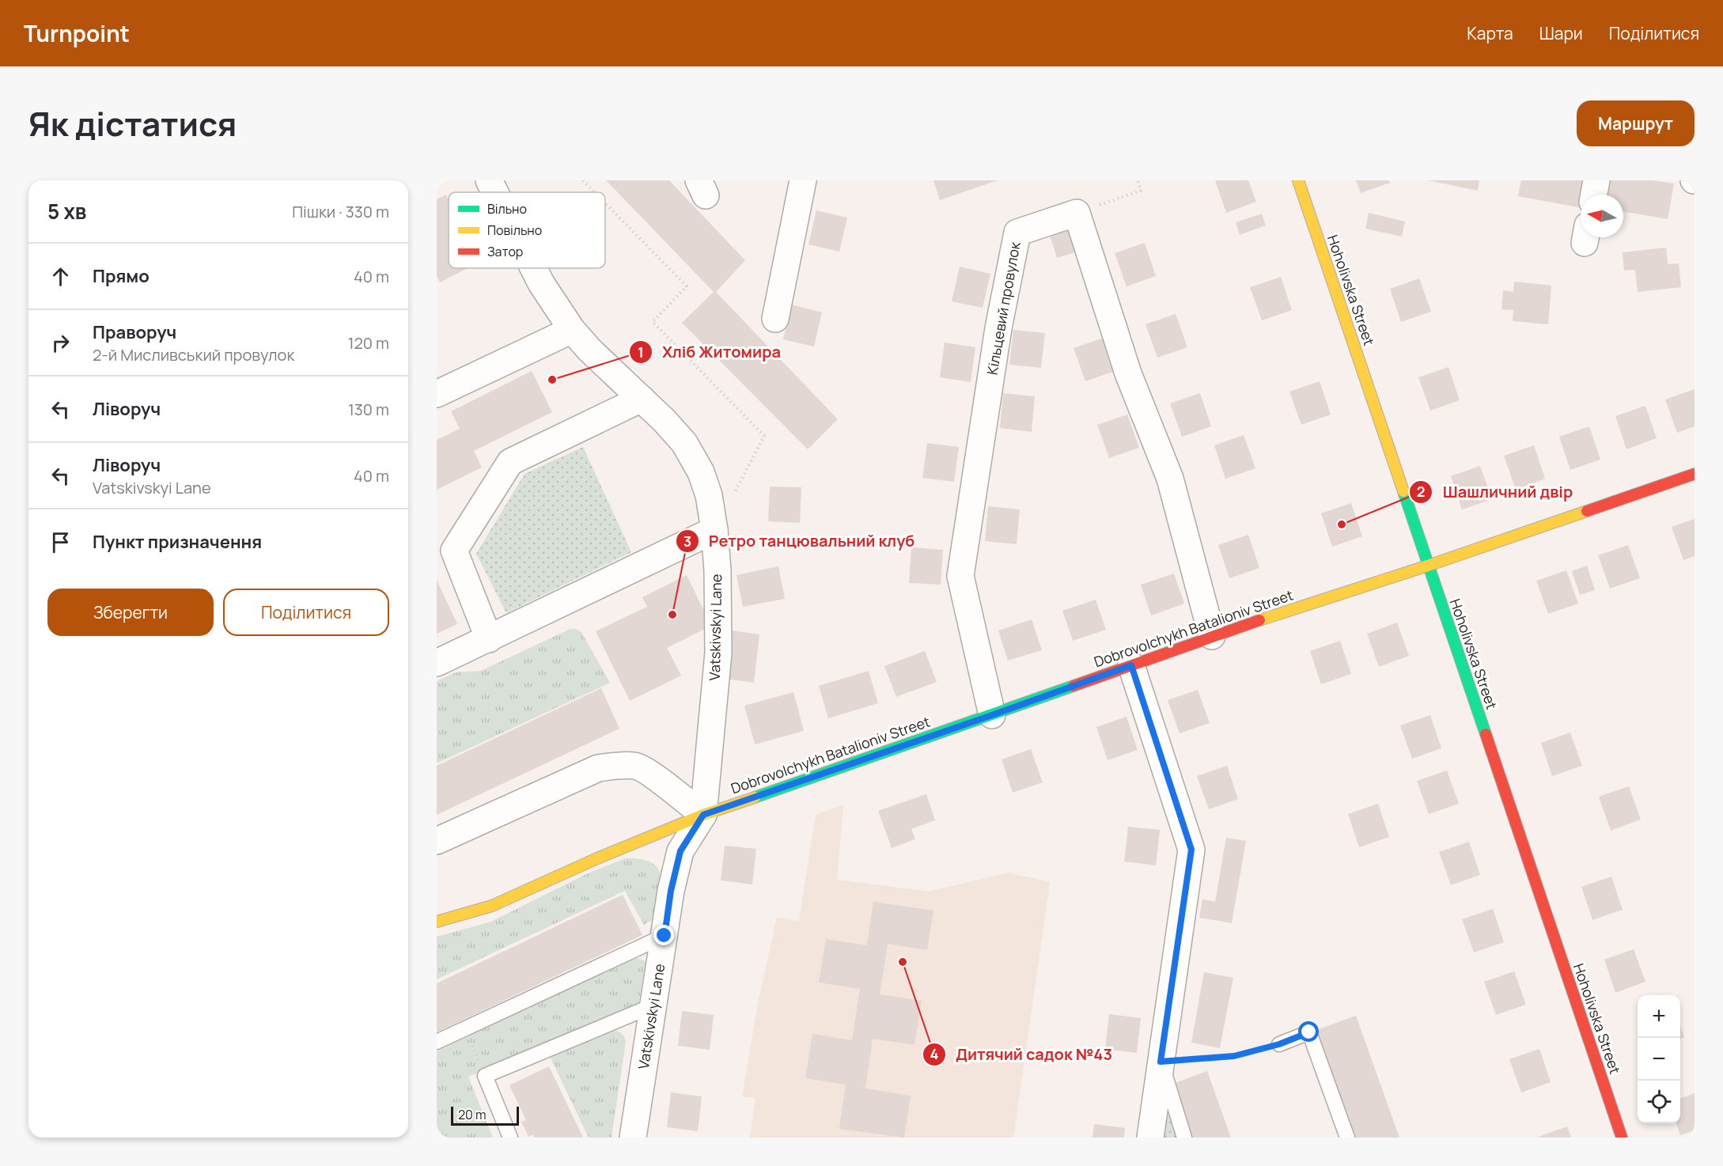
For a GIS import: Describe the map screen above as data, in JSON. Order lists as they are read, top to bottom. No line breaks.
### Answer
{"streets":{"street":["Hoholivska Street","Кільцевий провулок","Vatskivskyi Lane","Dobrovolchykh Batalioniv Street"]},"crossings":[["Hoholivska Street","Dobrovolchykh Batalioniv Street"],["Кільцевий провулок","Dobrovolchykh Batalioniv Street"],["Vatskivskyi Lane","Dobrovolchykh Batalioniv Street"]],"places":["Хліб Житомира","Шашличний двір","Ретро танцювальний клуб","Дитячий садок №43"],"legend":["Вільно","Повільно","Затор"],"scale_bar":"20 m","north":"left","page":{"header":"Turnpoint","nav":["Карта","Шари","Поділитися"],"title":"Як дістатися","buttons":["Маршрут",["Зберегти","Поділитися"]],"heading":["5 хв","Пішки · 330 m"],"list":[["Прямо","40 m"],["Праворуч","2-й Мисливський провулок","120 m"],["Ліворуч","130 m"],["Ліворуч","Vatskivskyi Lane","40 m"],"Пункт призначення"],"map_buttons":["+","−"],"scale":"20 m"}}
